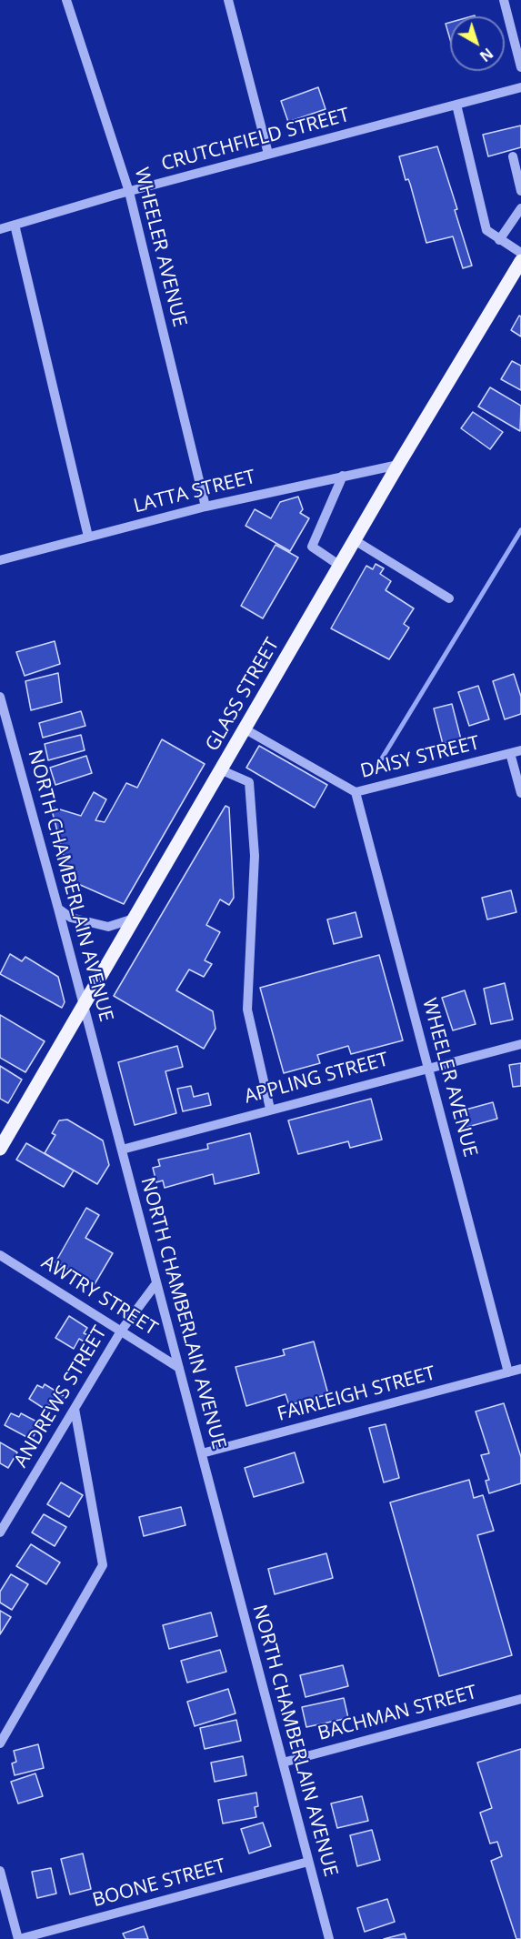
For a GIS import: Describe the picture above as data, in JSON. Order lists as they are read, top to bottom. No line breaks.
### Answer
{"streets":{"main road":["GLASS STREET"],"street":["CRUTCHFIELD STREET","WHEELER AVENUE","LATTA STREET","DAISY STREET","NORTH CHAMBERLAIN AVENUE","APPLING STREET","AWTRY STREET","FAIRLEIGH STREET","ANDREWS STREET","BACHMAN STREET","BOONE STREET"]},"crossings":[["CRUTCHFIELD STREET","WHEELER AVENUE"],["WHEELER AVENUE","LATTA STREET"],["WHEELER AVENUE","DAISY STREET"],["WHEELER AVENUE","APPLING STREET"],["WHEELER AVENUE","FAIRLEIGH STREET"],["LATTA STREET","GLASS STREET"],["GLASS STREET","DAISY STREET"],["GLASS STREET","NORTH CHAMBERLAIN AVENUE"],["NORTH CHAMBERLAIN AVENUE","APPLING STREET"],["NORTH CHAMBERLAIN AVENUE","AWTRY STREET"],["NORTH CHAMBERLAIN AVENUE","FAIRLEIGH STREET"],["NORTH CHAMBERLAIN AVENUE","ANDREWS STREET"],["NORTH CHAMBERLAIN AVENUE","BACHMAN STREET"],["NORTH CHAMBERLAIN AVENUE","BOONE STREET"],["AWTRY STREET","ANDREWS STREET"]],"north":"bottom right"}
